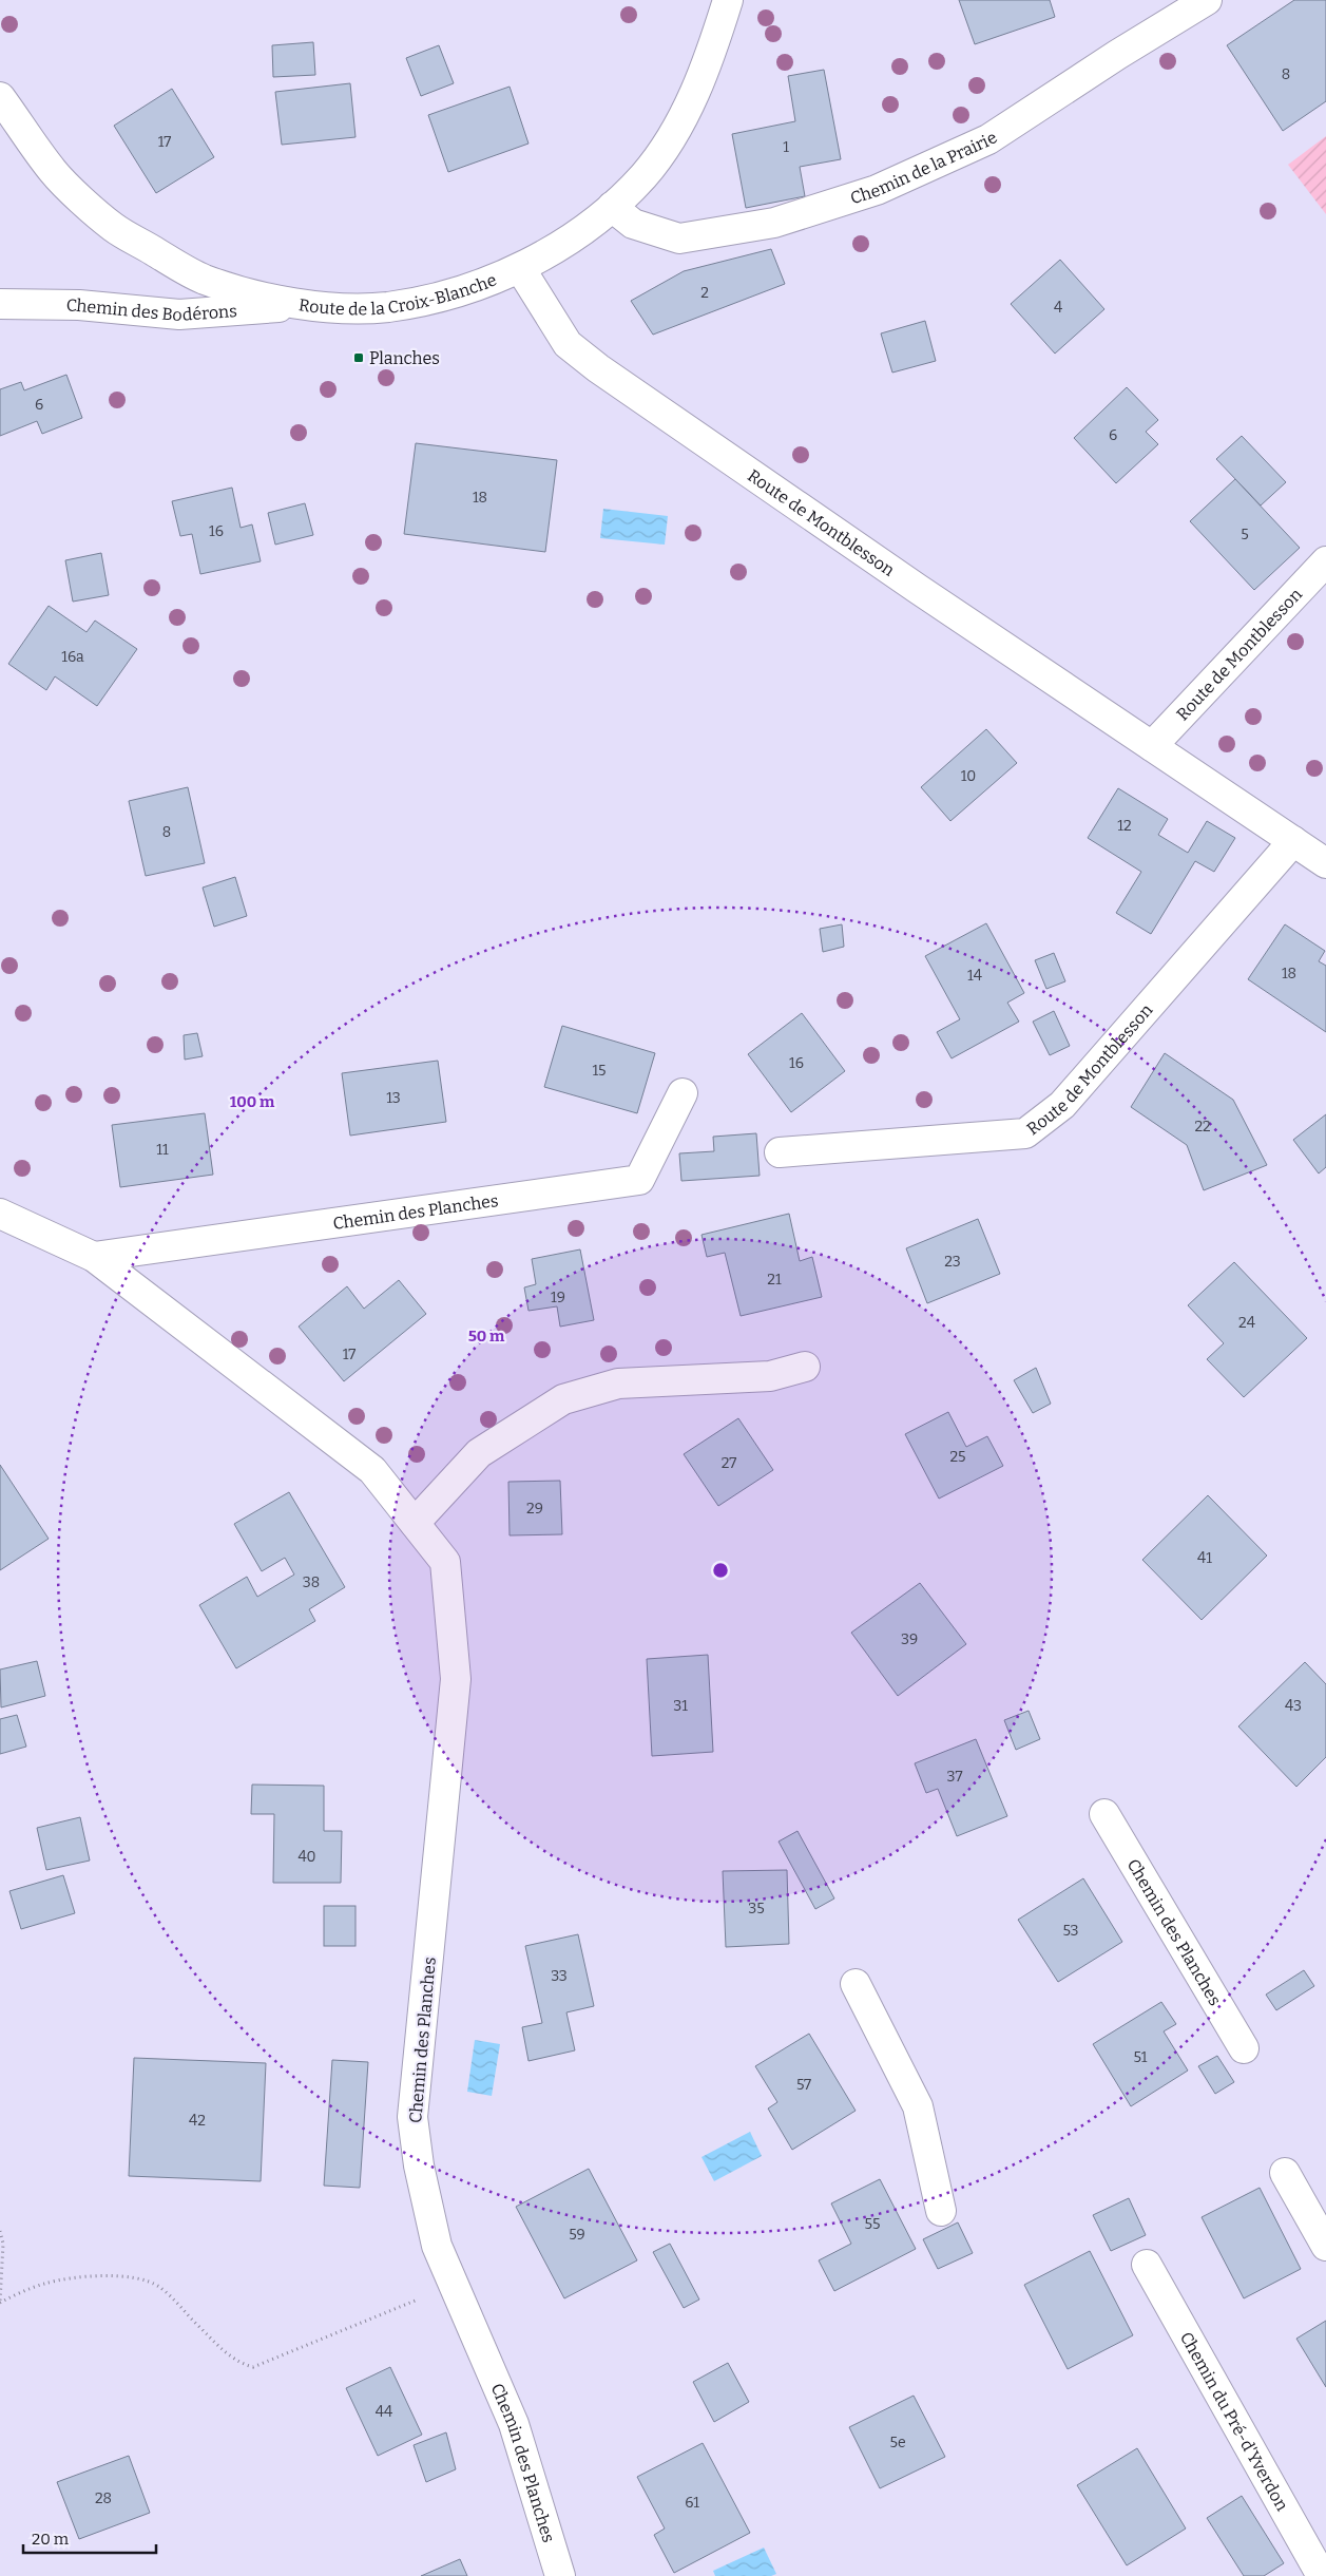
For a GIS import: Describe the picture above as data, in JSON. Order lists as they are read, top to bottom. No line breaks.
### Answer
{"streets":{"street":["Chemin de la Prairie","Route de la Croix-Blanche","Chemin des Bodérons","Route de Montblesson","Chemin des Planches","Chemin du Pré-d'Yverdon"]},"crossings":[["Chemin de la Prairie","Route de la Croix-Blanche"],["Route de la Croix-Blanche","Chemin des Bodérons"],["Route de la Croix-Blanche","Route de Montblesson"]],"places":{"transit":["Planches"]},"house_numbers":["8","17","1","2","4","6","6","18","16","5","16a","10","12","8","18","14","16","15","13","22","11","23","21","19","24","17","25","27","29","41","38","39","31","43","37","40","35","53","33","51","57","42","55","59","44","5e","28","61"],"scale_bar":"20 m","rings":["100 m","50 m"]}
